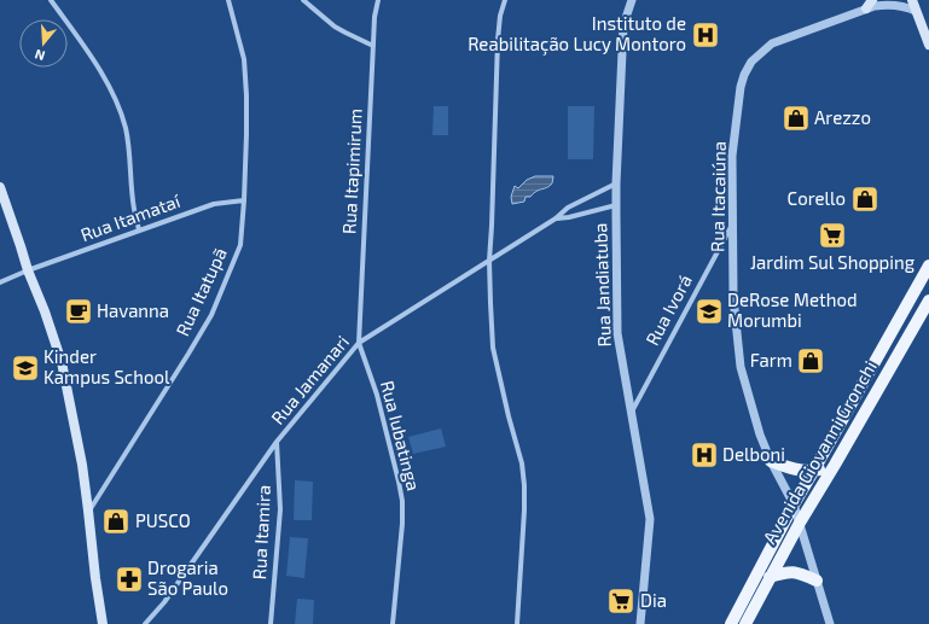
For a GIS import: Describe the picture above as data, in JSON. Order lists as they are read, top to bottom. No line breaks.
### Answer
{"streets":{"main road":["Avenida Giovanni Gronchi"],"street":["Rua Itapimirum","Rua Itacaiúna","Rua Itamataí","Rua Jandiatuba","Rua Itatupã","Rua Ivorá","Rua Jamanari","Rua Iubatinga","Rua Itamira"]},"crossings":[["Rua Itapimirum","Rua Jamanari"],["Rua Itapimirum","Rua Iubatinga"],["Rua Itacaiúna","Rua Ivorá"],["Rua Itacaiúna","Avenida Giovanni Gronchi"],["Rua Itamataí","Rua Itatupã"],["Rua Jandiatuba","Rua Ivorá"],["Rua Jandiatuba","Rua Jamanari"],["Rua Jamanari","Rua Iubatinga"],["Rua Jamanari","Rua Itamira"]],"places":{"hospital":["Instituto de Reabilitação Lucy Montoro","Delboni"],"shop":["Arezzo","Corello","Farm","PUSCO"],"supermarket":["Jardim Sul Shopping","Dia"],"cafe":["Havanna"],"school or university":["DeRose Method Morumbi","Kinder Kampus School"],"pharmacy":["Drogaria São Paulo"]},"north":"bottom"}
